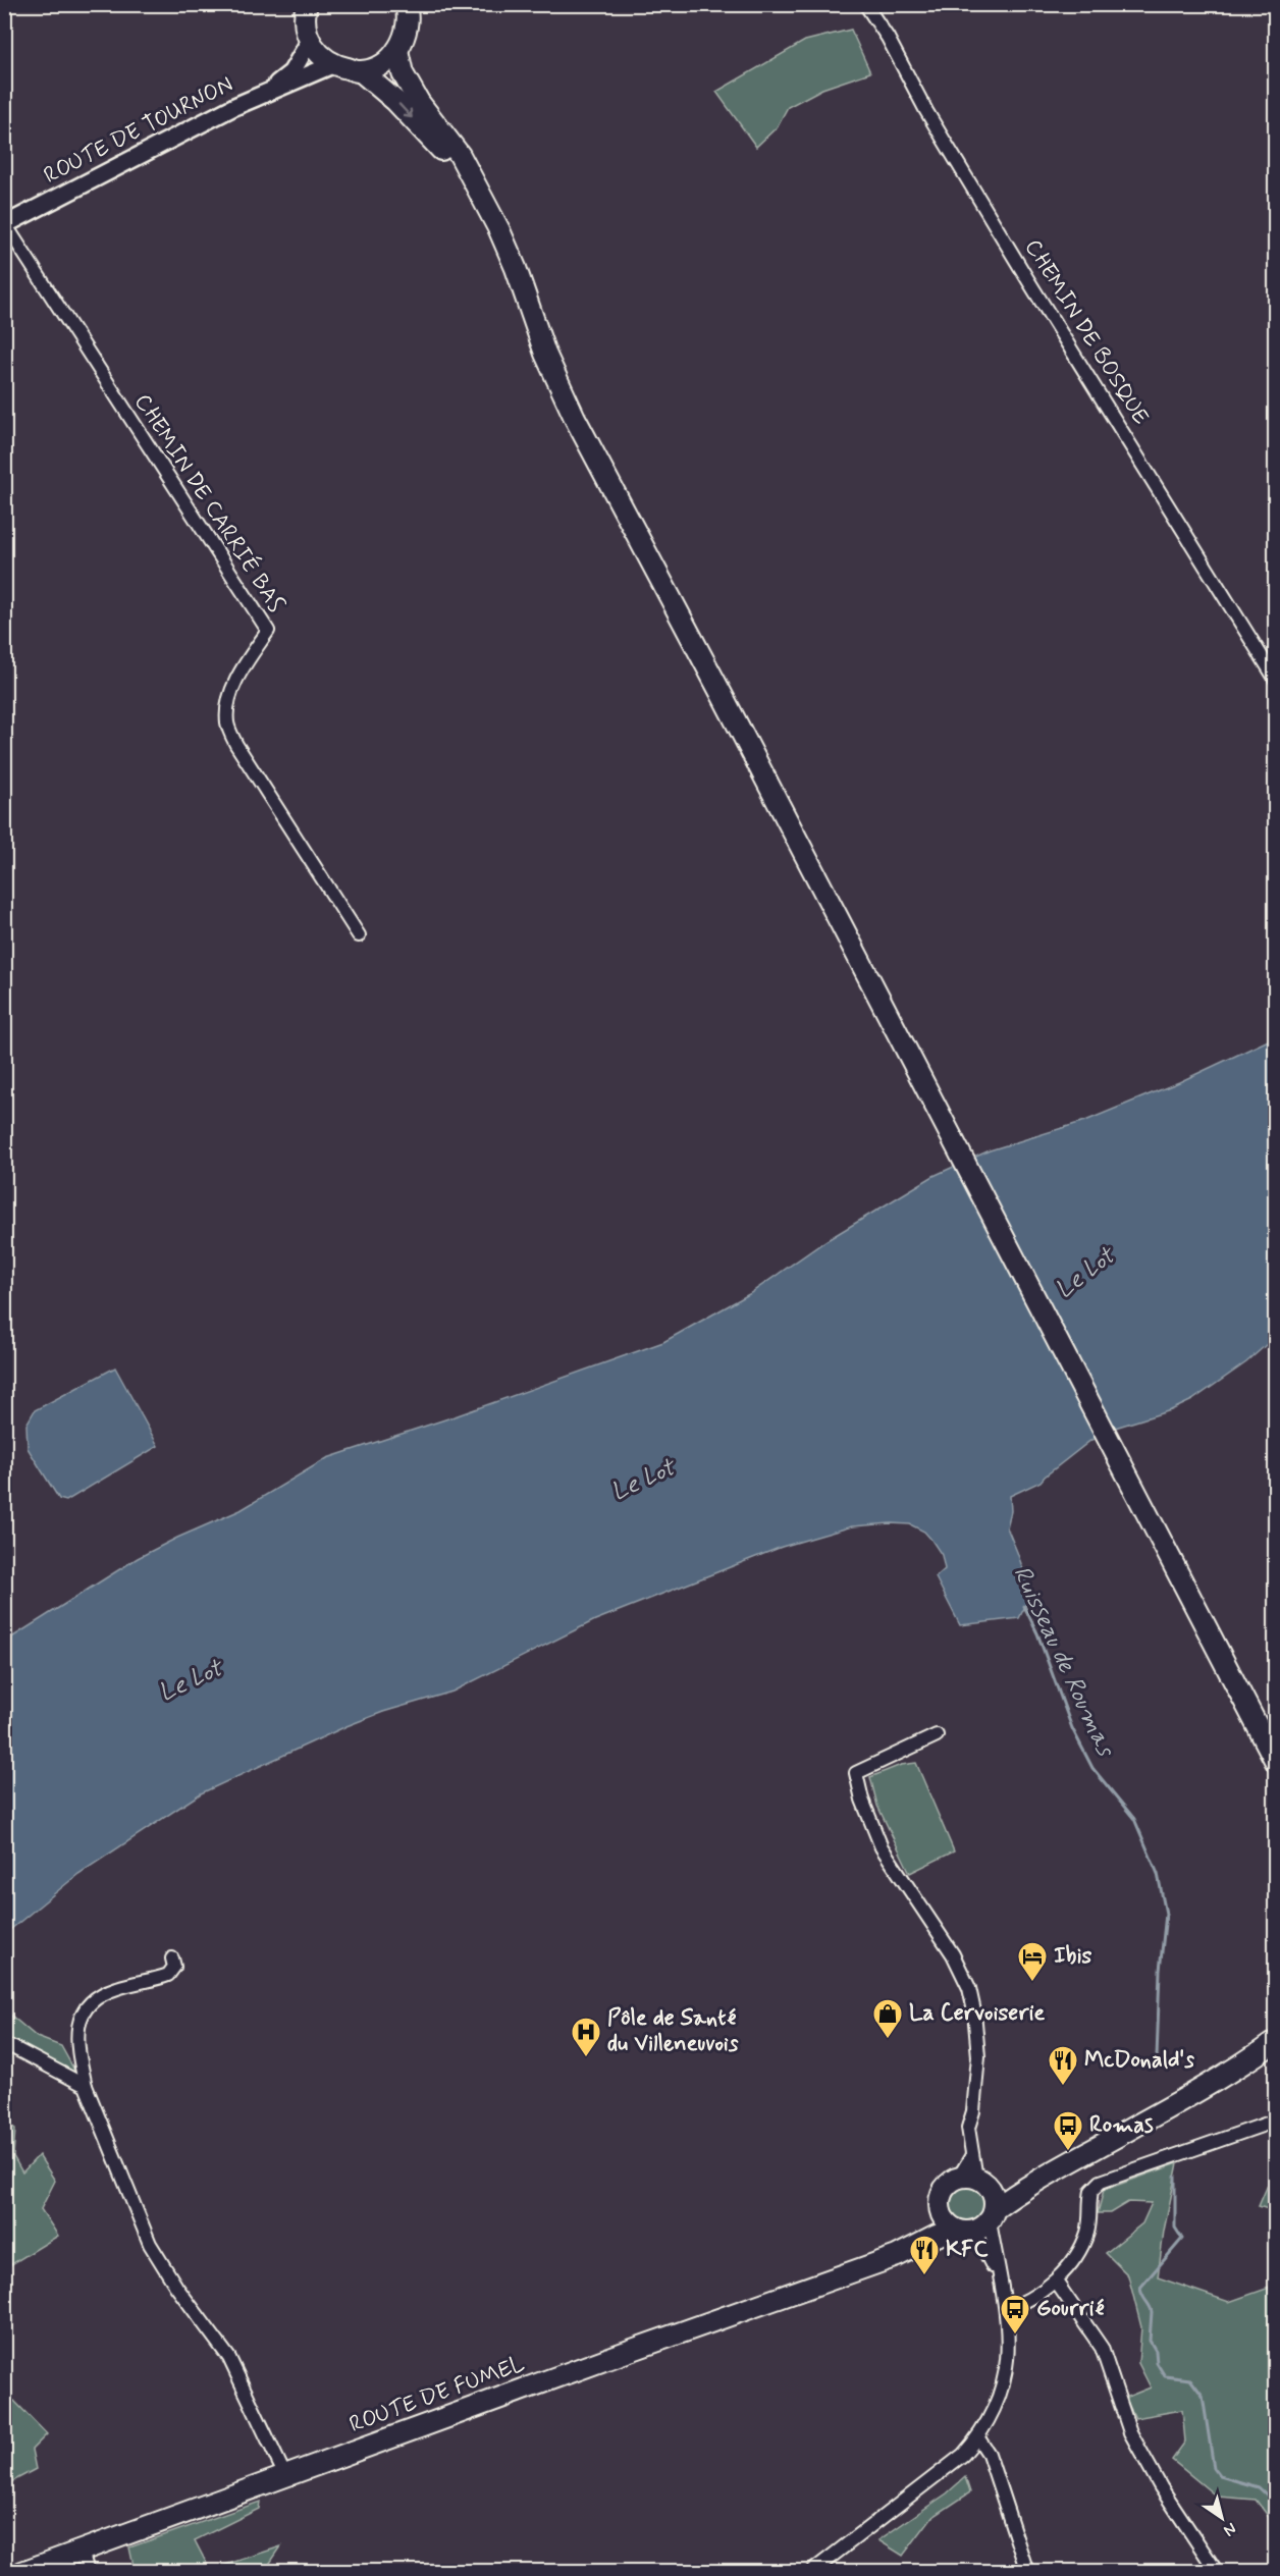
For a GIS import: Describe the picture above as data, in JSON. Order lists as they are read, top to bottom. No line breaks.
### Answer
{"streets":{"main road":["ROUTE DE TOURNON","ROUTE DE FUMEL"],"street":["CHEMIN DE BOSQUE","CHEMIN DE CARRIÉ BAS"]},"crossings":[["ROUTE DE TOURNON","CHEMIN DE CARRIÉ BAS"]],"water":["Le Lot","Ruisseau de Roumas"],"places":{"hotel":["Ibis"],"shop":["La Cervoiserie"],"hospital":["Pôle de Santé du Villeneuvois"],"restaurant":["McDonald's","KFC"],"bus stop":["Romas","Gourrié"]},"north":"bottom right"}
